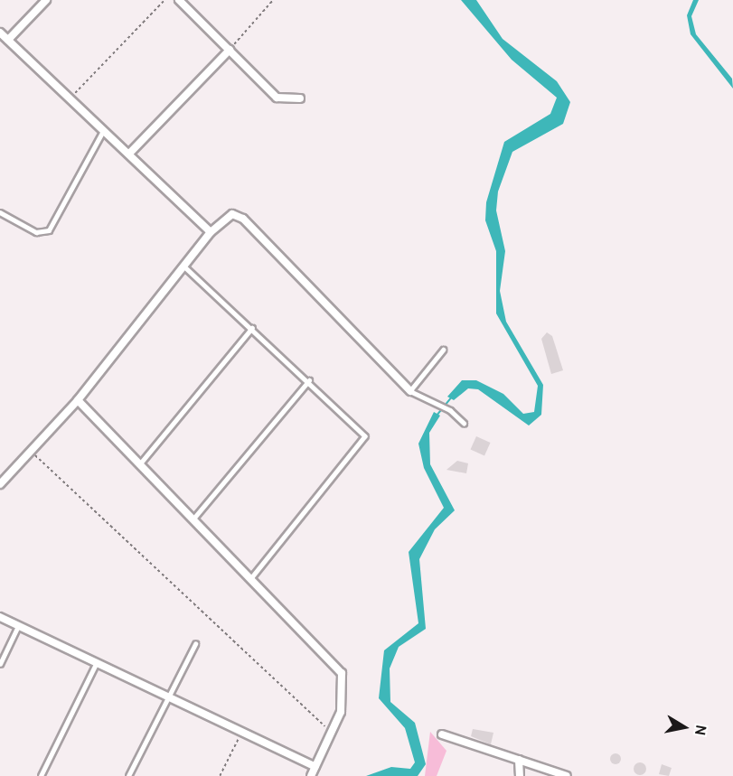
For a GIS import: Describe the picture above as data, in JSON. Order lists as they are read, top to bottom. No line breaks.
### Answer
{"north":"right"}
